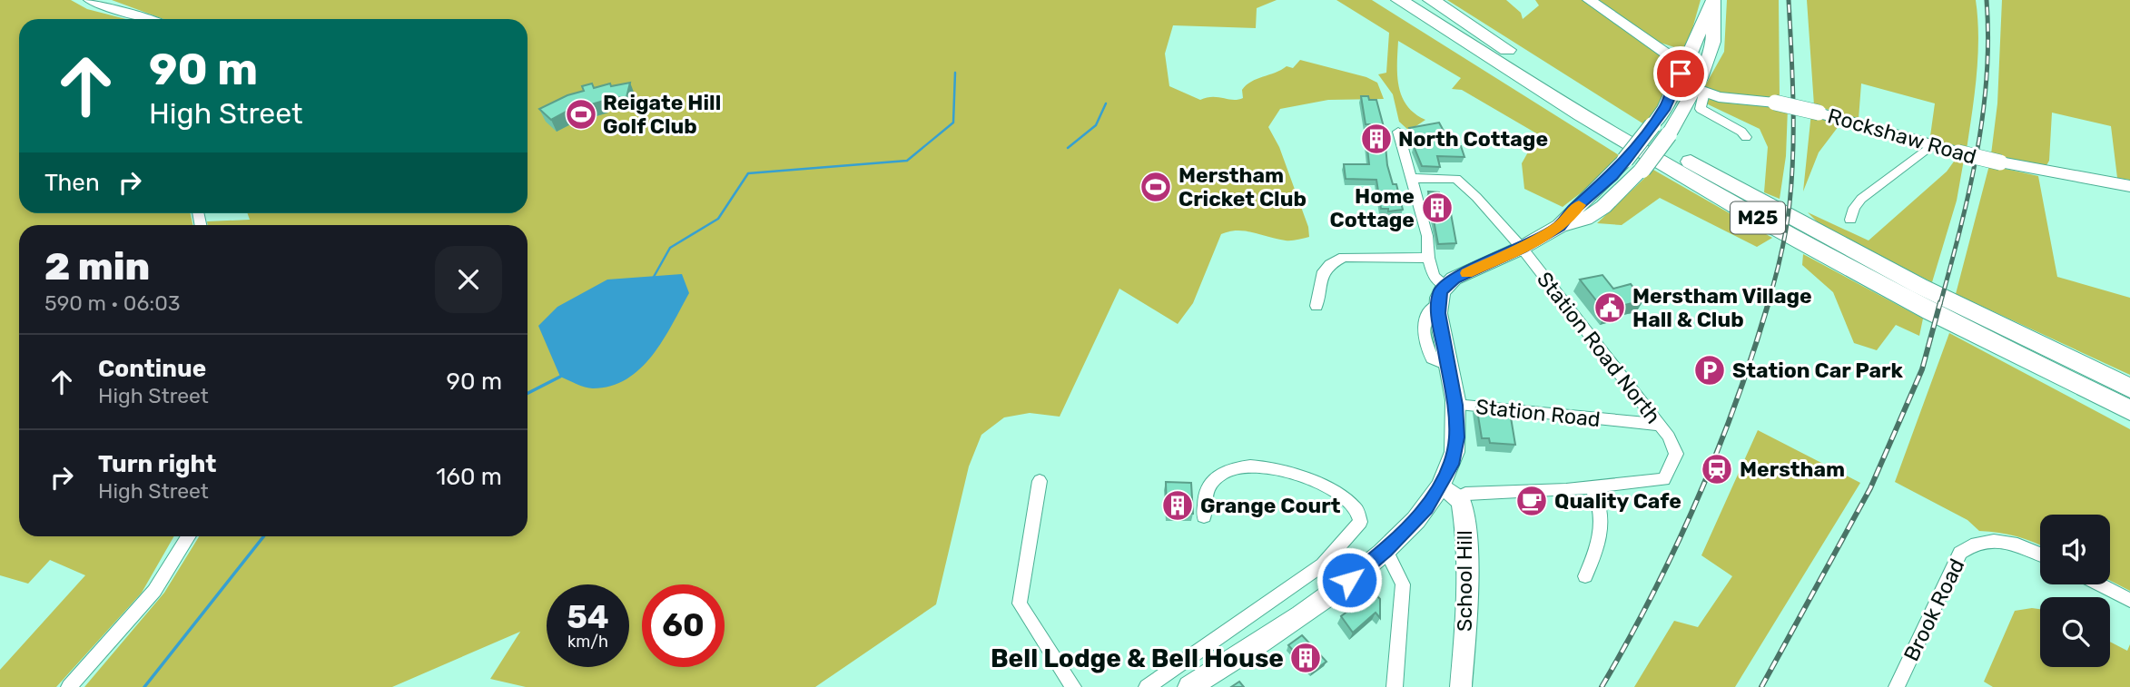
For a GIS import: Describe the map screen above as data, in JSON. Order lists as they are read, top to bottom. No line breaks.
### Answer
{"streets":{"highway":["M25"],"street":["Rockshaw Road","Station Road North","Station Road","School Hill","Brook Road"]},"crossings":[["Station Road North","Station Road"]],"places":{"sports":["Reigate Hill Golf Club","Merstham Cricket Club"],"building":["North Cottage","Home Cottage","Grange Court","Bell Lodge & Bell House"],"public building":["Merstham Village Hall & Club"],"parking":["Station Car Park"],"station":["Merstham"],"cafe":["Quality Cafe"]},"page":{"turn":["90 m","High Street"],"then":"Then","heading":["2 min","590 m · 06:03"],"list":[{"name":"Continue","note":"High Street","value":"90 m"},{"name":"Turn right","note":"High Street","value":"160 m"}],"speed":"54 km/h","limit":"60"}}
